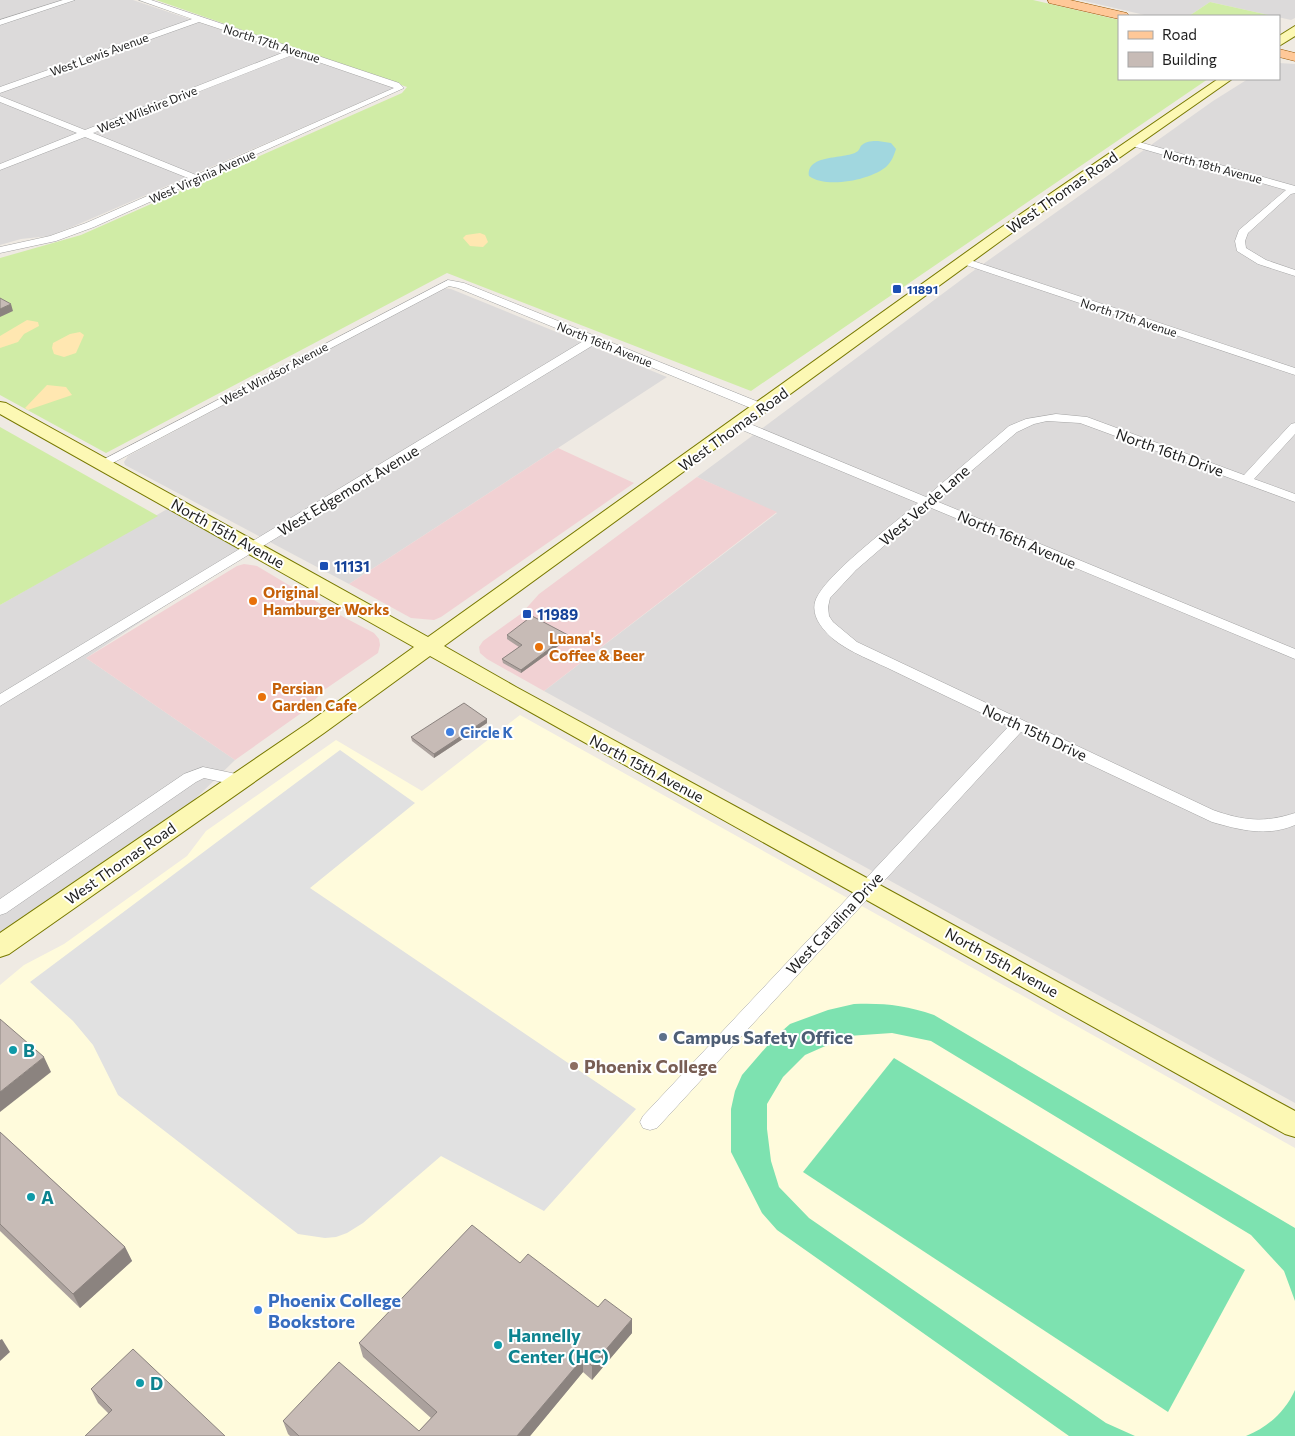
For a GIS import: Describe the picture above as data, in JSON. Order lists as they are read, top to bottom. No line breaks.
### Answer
{"streets":{"main road":["West Thomas Road","North 15th Avenue"],"street":["North 17th Avenue","West Lewis Avenue","West Wilshire Drive","North 18th Avenue","West Virginia Avenue","North 16th Avenue","West Windsor Avenue","North 16th Drive","West Edgemont Avenue","West Verde Lane","North 15th Drive","West Catalina Drive"]},"crossings":[["North 17th Avenue","West Lewis Avenue"],["North 17th Avenue","West Wilshire Drive"],["North 17th Avenue","West Virginia Avenue"],["North 17th Avenue","West Thomas Road"],["North 18th Avenue","West Thomas Road"],["West Thomas Road","North 16th Avenue"],["West Thomas Road","North 15th Avenue"],["North 16th Avenue","West Windsor Avenue"],["North 16th Avenue","West Edgemont Avenue"],["North 16th Avenue","West Verde Lane"],["West Windsor Avenue","North 15th Avenue"],["North 16th Drive","West Verde Lane"],["West Edgemont Avenue","North 15th Avenue"],["West Verde Lane","North 15th Drive"],["North 15th Avenue","West Catalina Drive"],["North 15th Drive","West Catalina Drive"]],"places":{"transit":["11891","11131","11989"],"other":["Original Hamburger Works","Luana's Coffee & Beer","Persian Garden Cafe","Circle K","Campus Safety Office","B","Phoenix College","A","Phoenix College Bookstore","Hannelly Center (HC)","D"]},"legend":["Road","Building"]}
